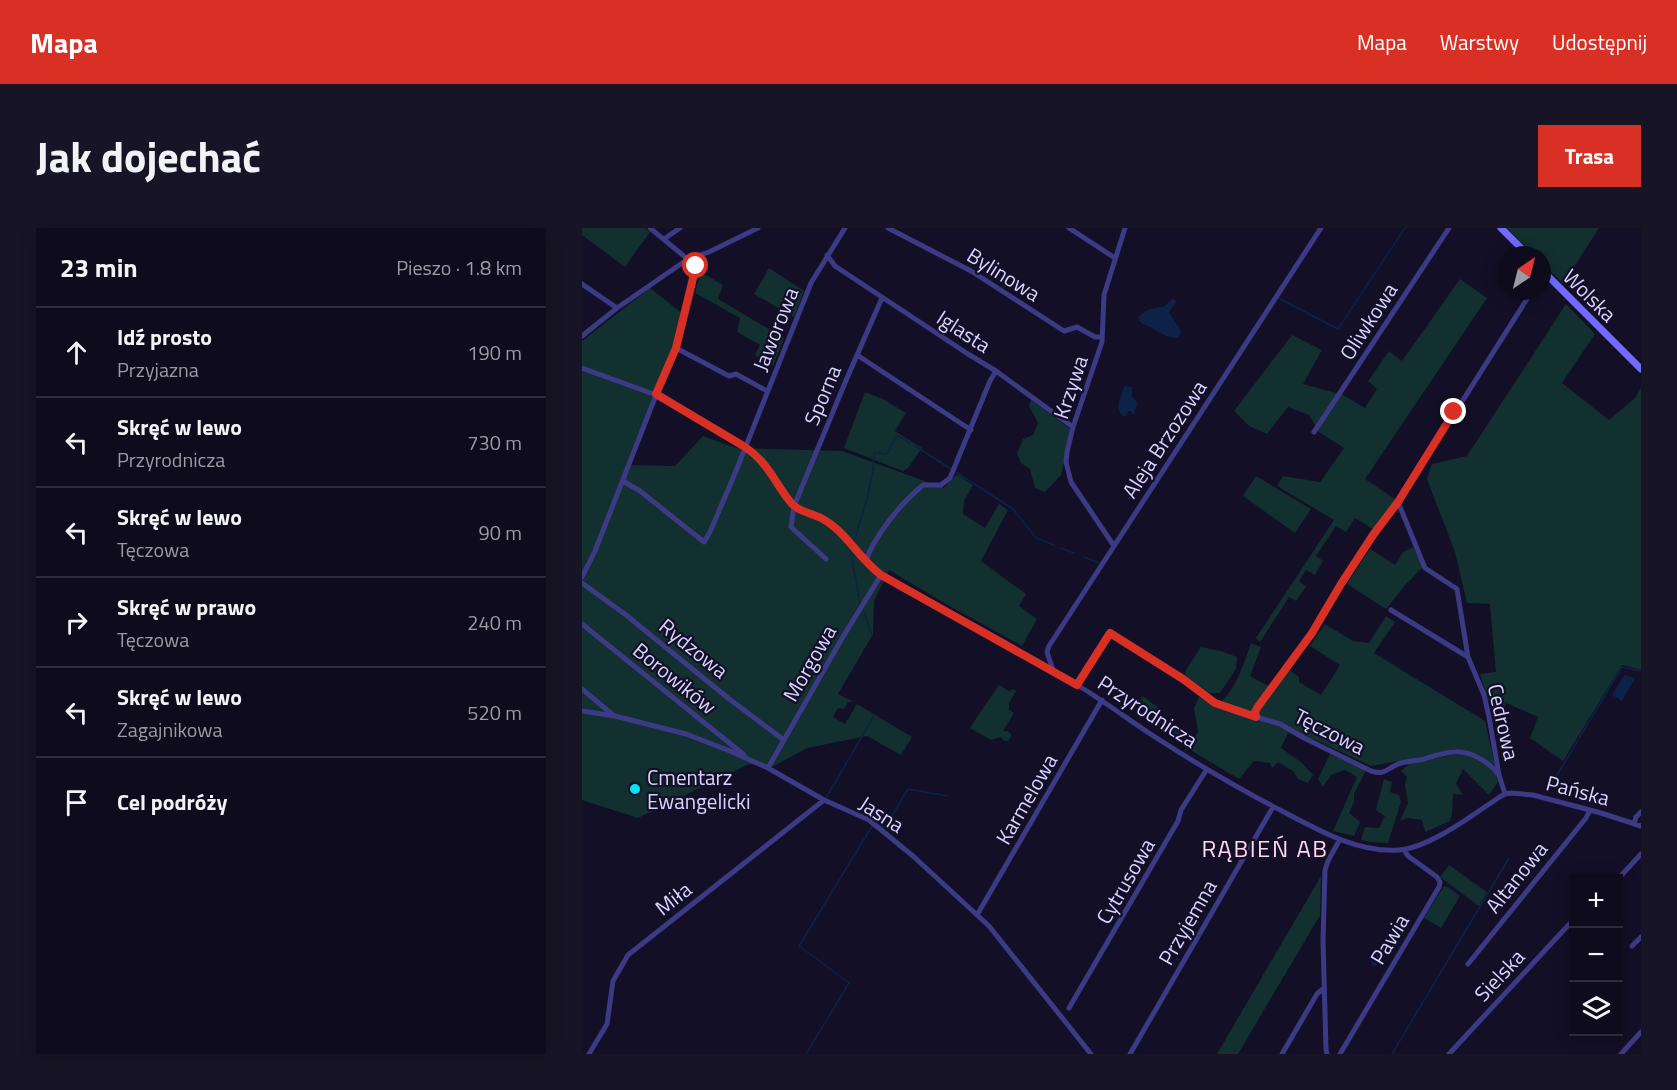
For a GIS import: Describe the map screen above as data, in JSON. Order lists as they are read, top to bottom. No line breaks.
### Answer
{"streets":{"street":["Bylinowa","Wolska","Oliwkowa","Jaworowa","Iglasta","Krzywa","Sporna","Aleja Brzozowa","Rydzowa","Morgowa","Borowików","Przyrodnicza","Cedrowa","Tęczowa","Pańska","Karmelowa","Jasna","Altanowa","Cytrusowa","Miła","Przyjemna","Pawia","Sielska"]},"crossings":[["Bylinowa","Krzywa"],["Jaworowa","Iglasta"],["Iglasta","Krzywa"],["Iglasta","Sporna"],["Krzywa","Aleja Brzozowa"],["Sporna","Przyrodnicza"],["Aleja Brzozowa","Przyrodnicza"],["Rydzowa","Morgowa"],["Morgowa","Przyrodnicza"],["Morgowa","Jasna"],["Borowików","Jasna"],["Przyrodnicza","Cedrowa"],["Przyrodnicza","Tęczowa"],["Przyrodnicza","Pańska"],["Przyrodnicza","Karmelowa"],["Przyrodnicza","Cytrusowa"],["Przyrodnicza","Przyjemna"],["Przyrodnicza","Pawia"],["Cedrowa","Tęczowa"],["Cedrowa","Pańska"],["Pańska","Altanowa"],["Karmelowa","Jasna"],["Jasna","Miła"]],"districts":["RĄBIEŃ AB"],"places":["Cmentarz Ewangelicki"],"north":"top right","page":{"header":"Mapa","nav":["Mapa","Warstwy","Udostępnij"],"title":"Jak dojechać","buttons":"Trasa","heading":["23 min","Pieszo · 1.8 km"],"list":[["Idź prosto","Przyjazna","190 m"],["Skręć w lewo","Przyrodnicza","730 m"],["Skręć w lewo","Tęczowa","90 m"],["Skręć w prawo","Tęczowa","240 m"],["Skręć w lewo","Zagajnikowa","520 m"],"Cel podróży"],"map_buttons":["+","−"]}}
